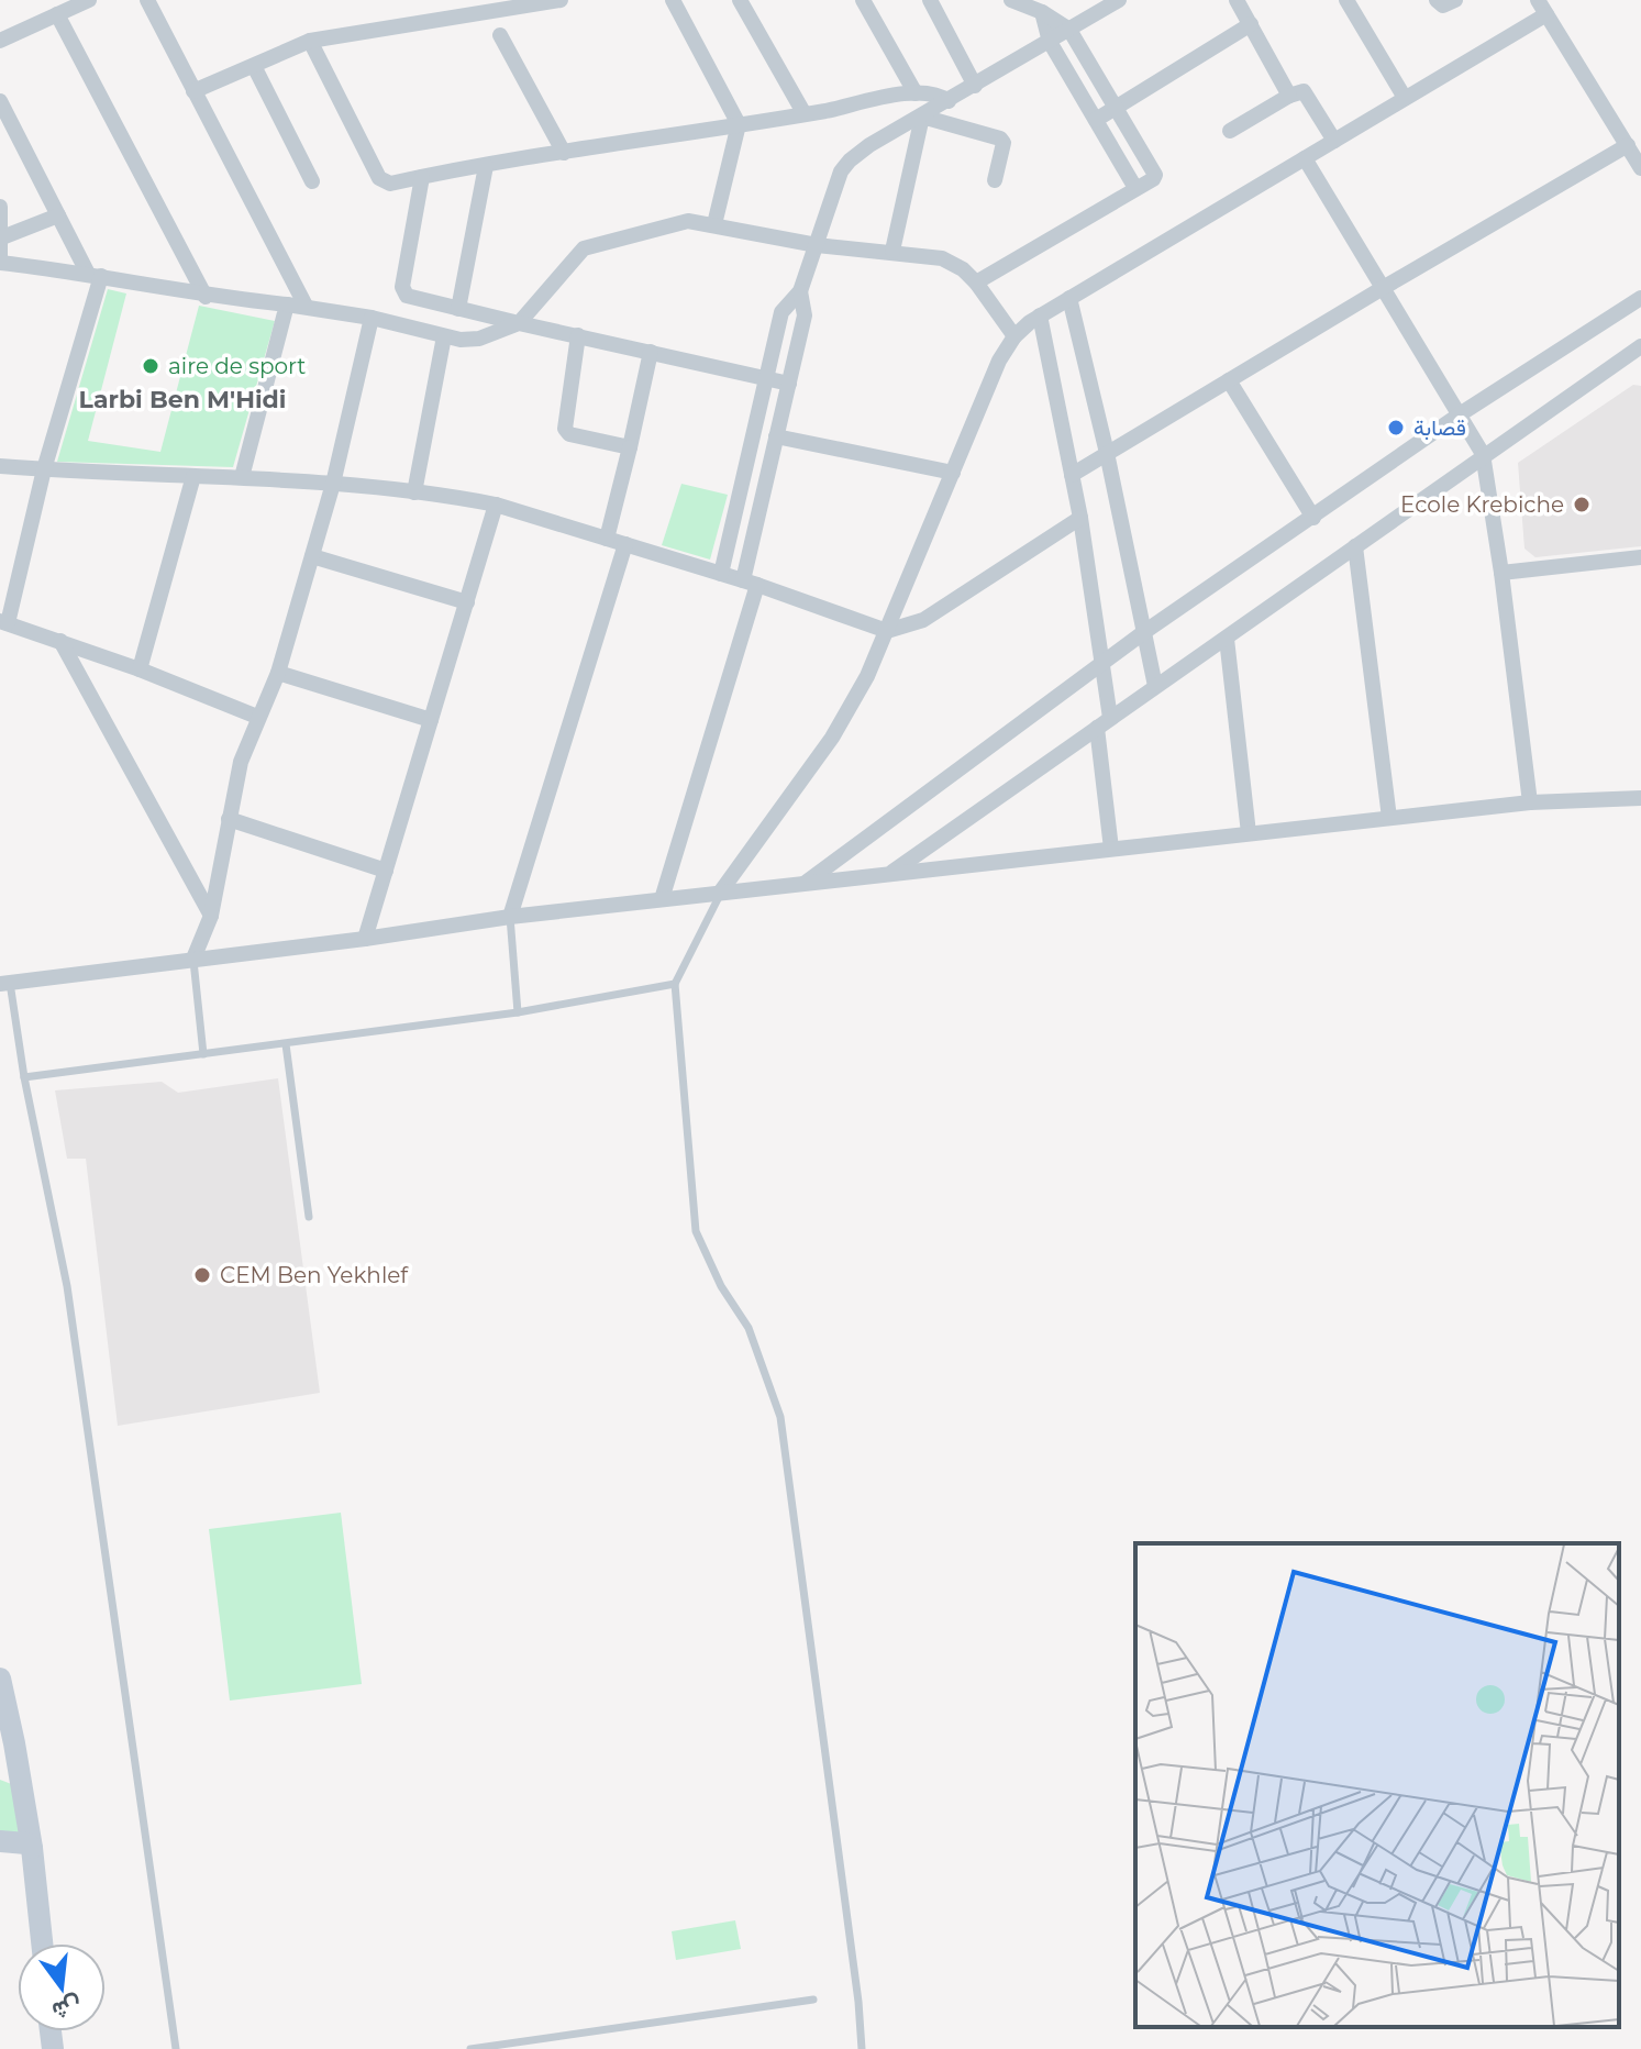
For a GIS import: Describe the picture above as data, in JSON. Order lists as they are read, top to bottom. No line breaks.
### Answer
{"districts":["Larbi Ben M'Hidi"],"places":["aire de sport","قصابة","Ecole Krebiche","CEM Ben Yekhlef"],"north":"bottom"}
